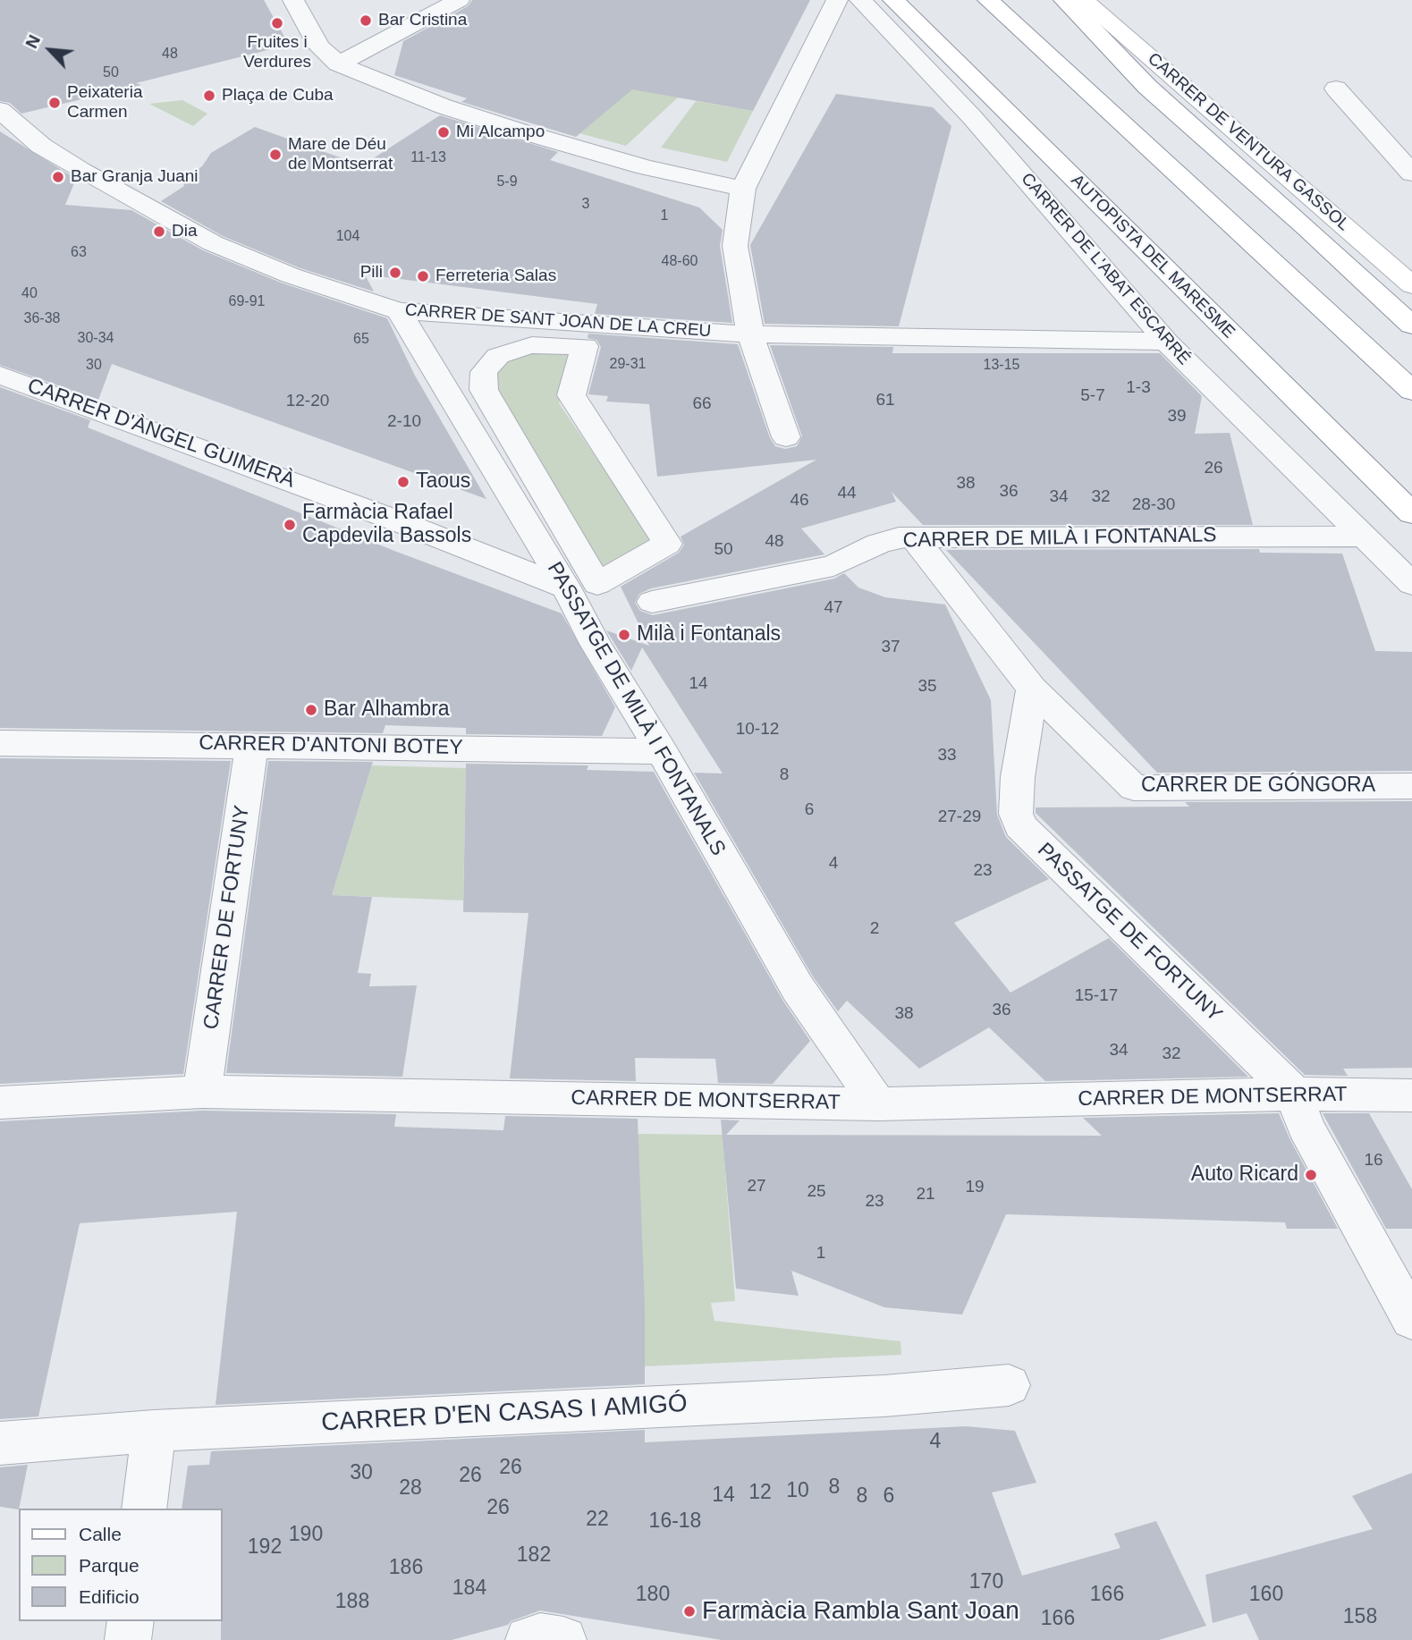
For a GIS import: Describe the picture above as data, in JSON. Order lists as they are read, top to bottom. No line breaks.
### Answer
{"streets":{"main road":["CARRER DE VENTURA GASSOL","AUTOPISTA DEL MARESME"],"street":["CARRER DE L'ABAT ESCARRÉ","CARRER DE SANT JOAN DE LA CREU","CARRER D'ÀNGEL GUIMERÀ","CARRER DE MILÀ I FONTANALS","PASSATGE DE MILÀ I FONTANALS","CARRER D'ANTONI BOTEY","CARRER DE GÓNGORA","CARRER DE FORTUNY","PASSATGE DE FORTUNY","CARRER DE MONTSERRAT","CARRER D'EN CASAS I AMIGÓ"]},"crossings":[["CARRER DE L'ABAT ESCARRÉ","CARRER DE SANT JOAN DE LA CREU"],["CARRER DE L'ABAT ESCARRÉ","CARRER DE MILÀ I FONTANALS"],["CARRER DE SANT JOAN DE LA CREU","PASSATGE DE MILÀ I FONTANALS"],["CARRER D'ÀNGEL GUIMERÀ","PASSATGE DE MILÀ I FONTANALS"],["PASSATGE DE MILÀ I FONTANALS","CARRER D'ANTONI BOTEY"],["PASSATGE DE MILÀ I FONTANALS","CARRER DE MONTSERRAT"],["CARRER D'ANTONI BOTEY","CARRER DE FORTUNY"],["CARRER DE GÓNGORA","PASSATGE DE FORTUNY"],["CARRER DE FORTUNY","CARRER DE MONTSERRAT"],["PASSATGE DE FORTUNY","CARRER DE MONTSERRAT"]],"places":["Bar Cristina","Fruites i Verdures","Plaça de Cuba","Peixateria Carmen","Mi Alcampo","Mare de Déu de Montserrat","Bar Granja Juani","Dia","Pili","Ferreteria Salas","Taous","Farmàcia Rafael Capdevila Bassols","Milà i Fontanals","Bar Alhambra","Auto Ricard","Farmàcia Rambla Sant Joan"],"house_numbers":["48","50","11-13","5-9","3","1","104","63","48-60","40","69-91","36-38","30-34","65","29-31","30","13-15","1-3","5-7","61","12-20","66","39","2-10","26","38","36","44","34","32","46","28-30","48","50","47","37","14","35","10-12","33","8","6","27-29","4","23","2","15-17","36","38","34","32","16","27","19","25","21","23","1","4","26","30","26","8","28","10","12","14","8","6","26","22","16-18","190","192","182","186","170","184","180","166","160","188","158","166"],"legend":["Calle","Parque","Edificio"],"north":"top left"}
